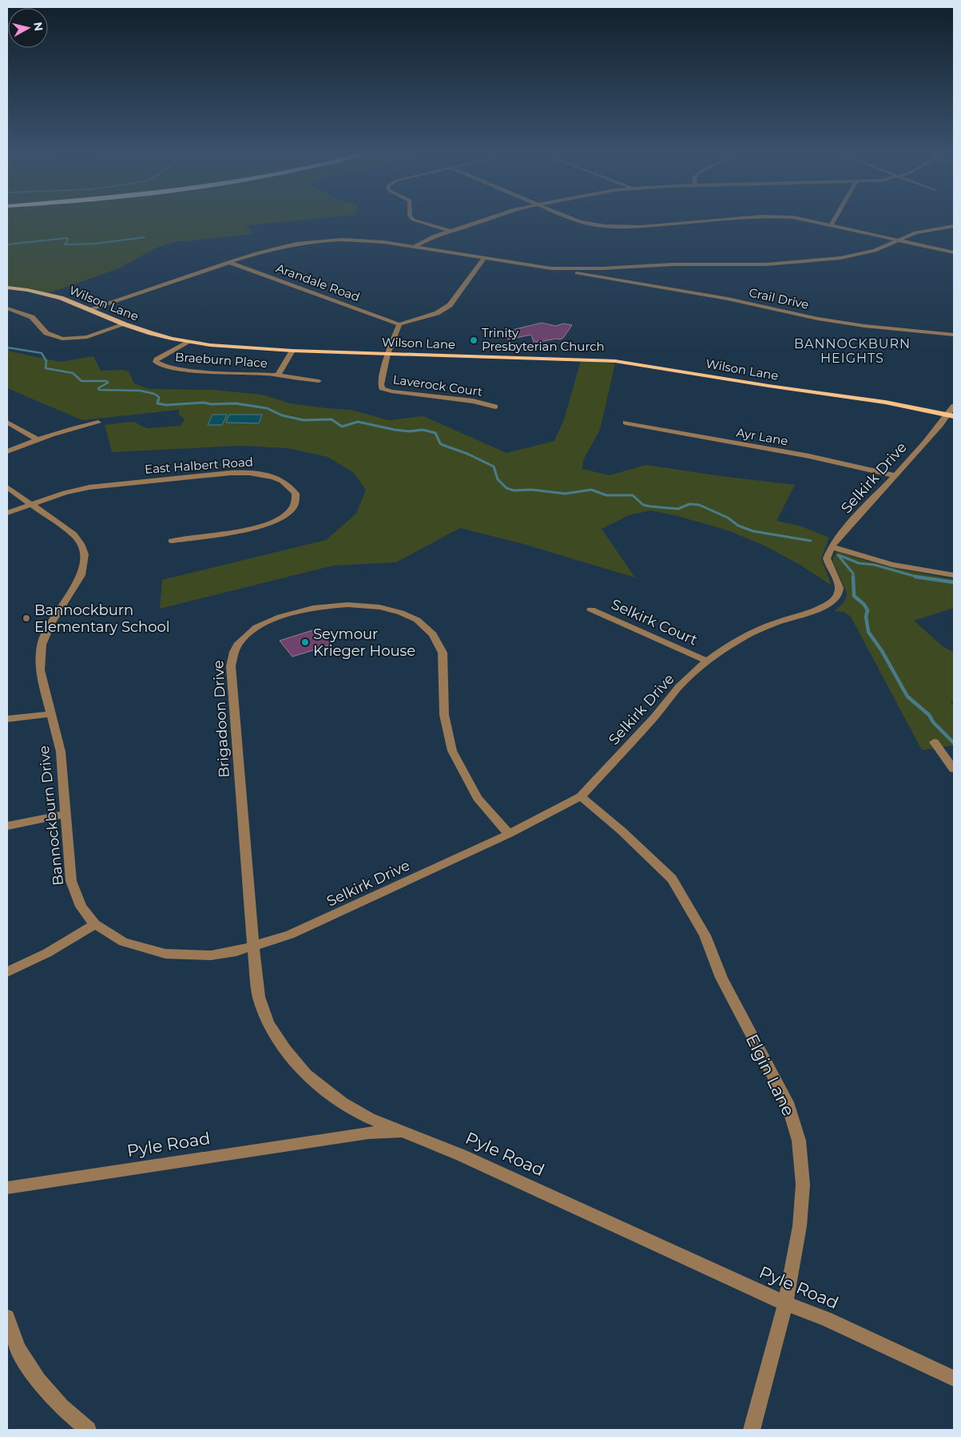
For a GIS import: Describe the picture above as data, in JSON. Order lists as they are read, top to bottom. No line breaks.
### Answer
{"streets":{"main road":["Wilson Lane"],"street":["Arandale Road","Crail Drive","Braeburn Place","Laverock Court","Ayr Lane","East Halbert Road","Selkirk Drive","Selkirk Court","Brigadoon Drive","Bannockburn Drive","Elgin Lane","Pyle Road"]},"crossings":[["Wilson Lane","Braeburn Place"],["Wilson Lane","Laverock Court"],["Wilson Lane","Selkirk Drive"],["Ayr Lane","Selkirk Drive"],["East Halbert Road","Bannockburn Drive"],["Selkirk Drive","Selkirk Court"],["Selkirk Drive","Brigadoon Drive"],["Selkirk Drive","Bannockburn Drive"],["Selkirk Drive","Elgin Lane"],["Brigadoon Drive","Bannockburn Drive"],["Brigadoon Drive","Pyle Road"],["Elgin Lane","Pyle Road"]],"districts":["BANNOCKBURN HEIGHTS"],"places":["Trinity Presbyterian Church","Bannockburn Elementary School","Seymour Krieger House"],"north":"right"}
